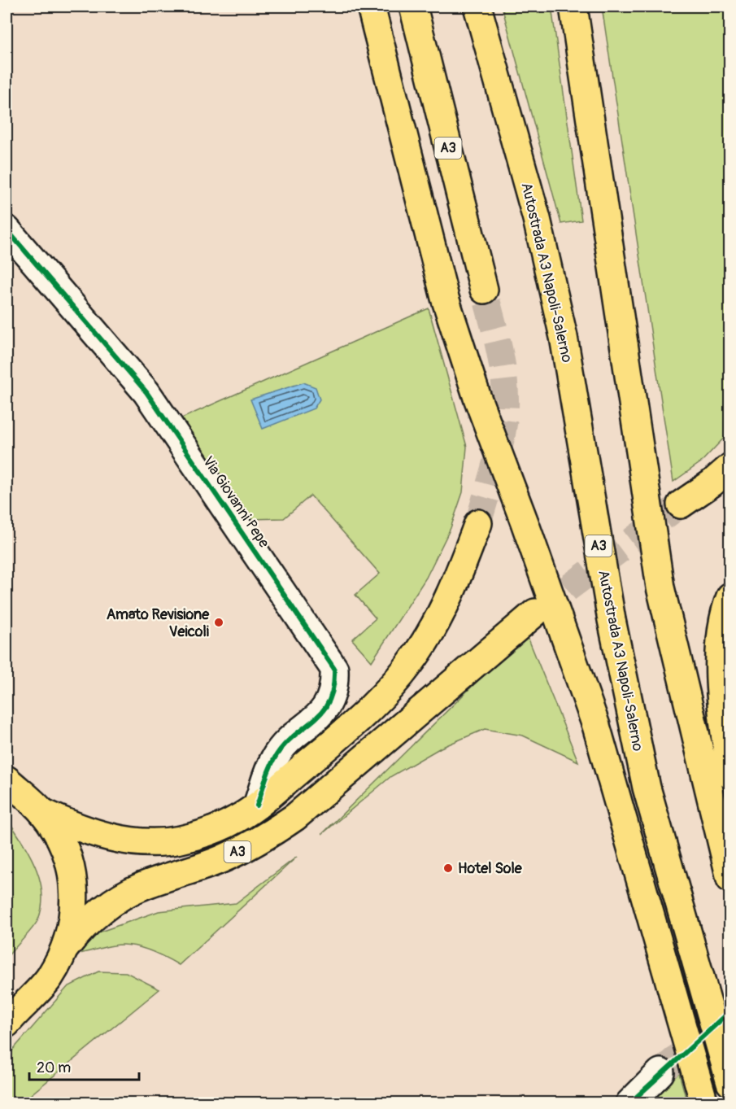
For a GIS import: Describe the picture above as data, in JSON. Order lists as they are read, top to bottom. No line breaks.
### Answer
{"streets":{"main road":["A3","Autostrada A3 Napoli-Salerno"],"street":["Via Giovanni Pepe"]},"crossings":[["A3","Via Giovanni Pepe"]],"places":["Amato Revisione Veicoli","Hotel Sole"],"scale_bar":"20 m"}
